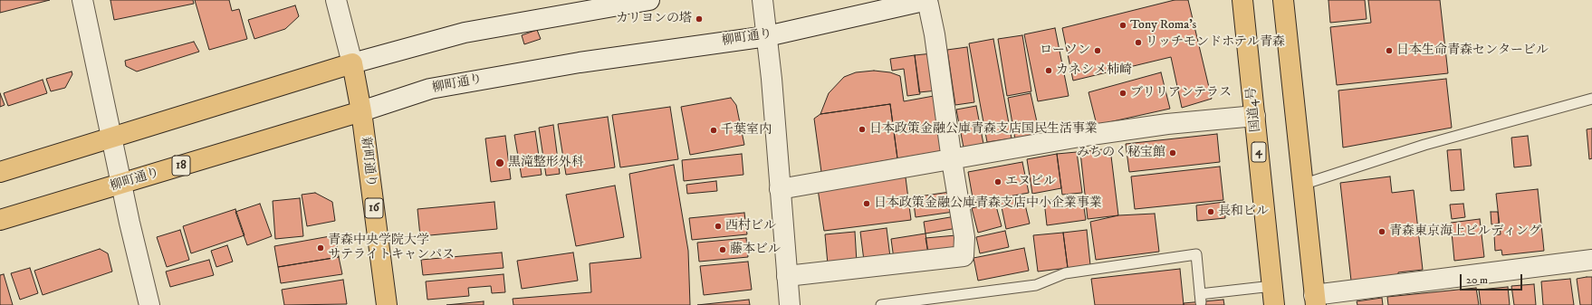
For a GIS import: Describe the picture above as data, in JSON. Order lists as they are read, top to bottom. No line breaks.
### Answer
{"streets":{"main road":["柳町通り","国道4号","4","新町通り","18","16"]},"crossings":[["柳町通り","新町通り"]],"places":["カリヨンの塔","Tony Roma's","リッチモンドホテル青森","ローソン","日本生命青森センタービル","カネシメ柿崎","ブリリアンテラス","日本政策金融公庫青森支店国民生活事業","千葉室内","みちのく秘宝館","黒滝整形外科","エヌビル","日本政策金融公庫青森支店中小企業事業","長和ビル","西村ビル","青森東京海上ビルディング","青森中央学院大学 サテライトキャンパス","藤本ビル"],"scale_bar":"20 m"}
